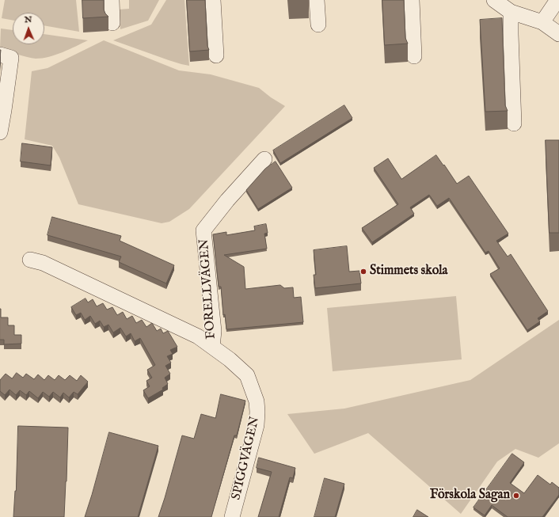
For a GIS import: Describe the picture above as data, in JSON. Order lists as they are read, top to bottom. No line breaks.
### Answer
{"streets":{"street":["FORELLVÄGEN","SPIGGVÄGEN"]},"crossings":[["FORELLVÄGEN","SPIGGVÄGEN"]],"places":["Stimmets skola","Förskola Sagan"],"north":"top"}
